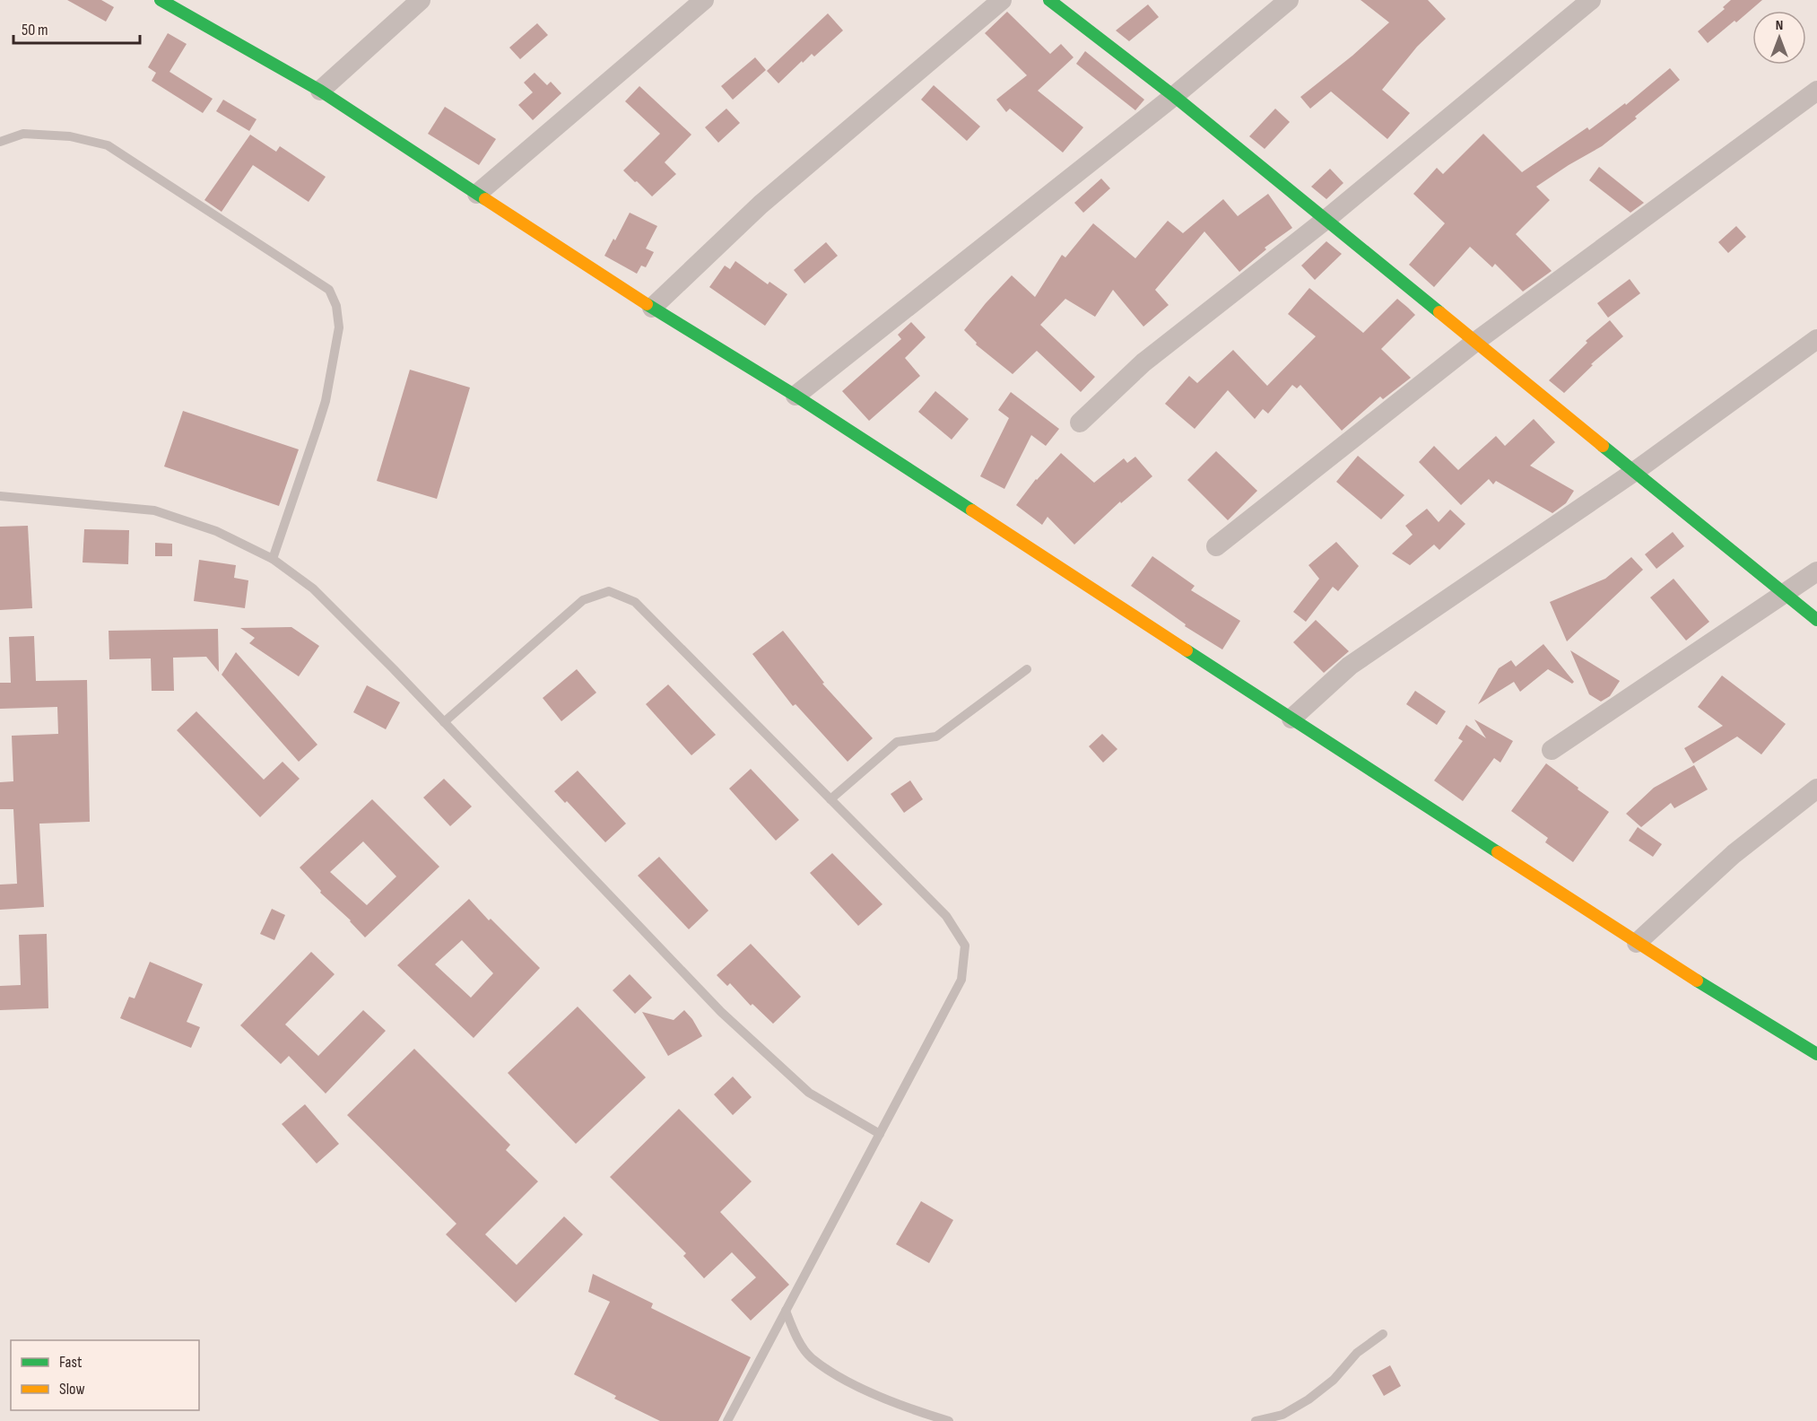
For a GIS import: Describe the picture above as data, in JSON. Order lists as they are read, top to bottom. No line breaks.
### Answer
{"legend":["Fast","Slow"],"scale_bar":"50 m","north":"top"}
